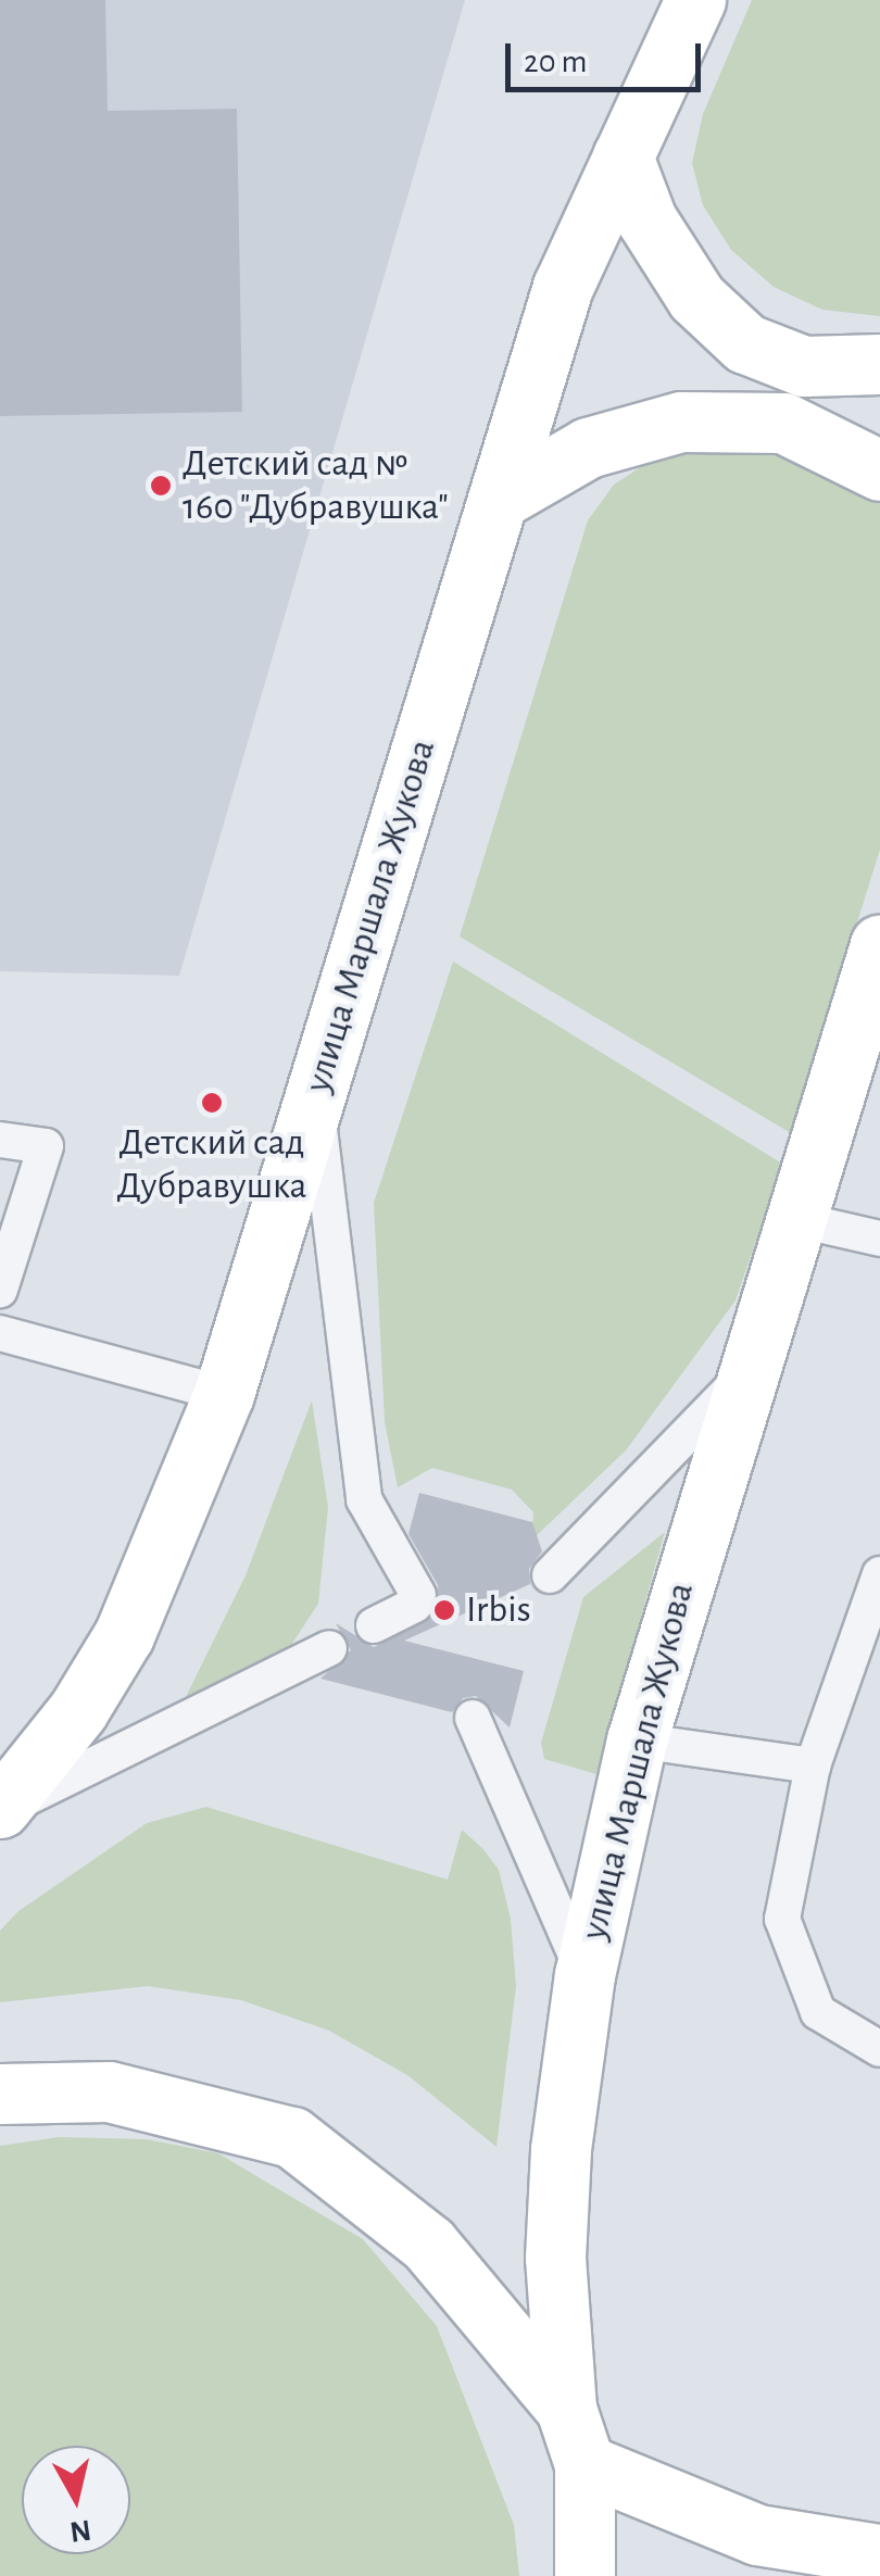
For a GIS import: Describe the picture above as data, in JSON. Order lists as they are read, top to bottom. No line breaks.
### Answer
{"streets":{"main road":["улица Маршала Жукова"]},"places":["Детский сад № 160 \"Дубравушка\"","Детский сад Дубравушка","Irbis"],"scale_bar":"20 m","north":"bottom"}
